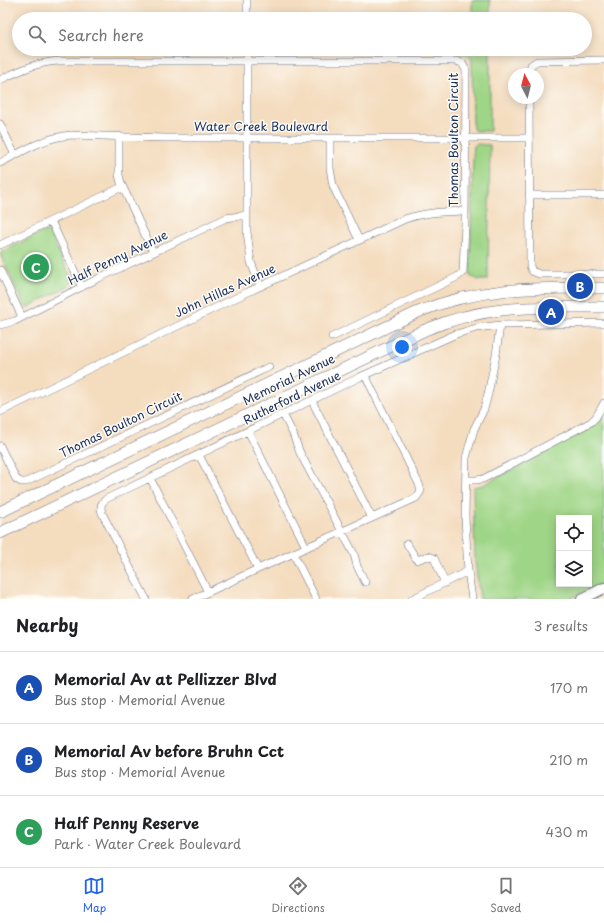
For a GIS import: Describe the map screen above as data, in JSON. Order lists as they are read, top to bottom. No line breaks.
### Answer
{"streets":{"main road":["Memorial Avenue"],"street":["Water Creek Boulevard","Thomas Boulton Circuit","Half Penny Avenue","John Hillas Avenue","Rutherford Avenue"]},"crossings":[["Water Creek Boulevard","Thomas Boulton Circuit"],["Thomas Boulton Circuit","John Hillas Avenue"]],"north":"top","page":{"search":"Search here","pins":["C","B","A"],"heading":["Nearby","3 results"],"list":[{"mark":"A","name":"Memorial Av at Pellizzer Blvd","note":"Bus stop · Memorial Avenue","value":"170 m"},{"mark":"B","name":"Memorial Av before Bruhn Cct","note":"Bus stop · Memorial Avenue","value":"210 m"},{"mark":"C","name":"Half Penny Reserve","note":"Park · Water Creek Boulevard","value":"430 m"}],"nav":["Map","Directions","Saved"]}}
